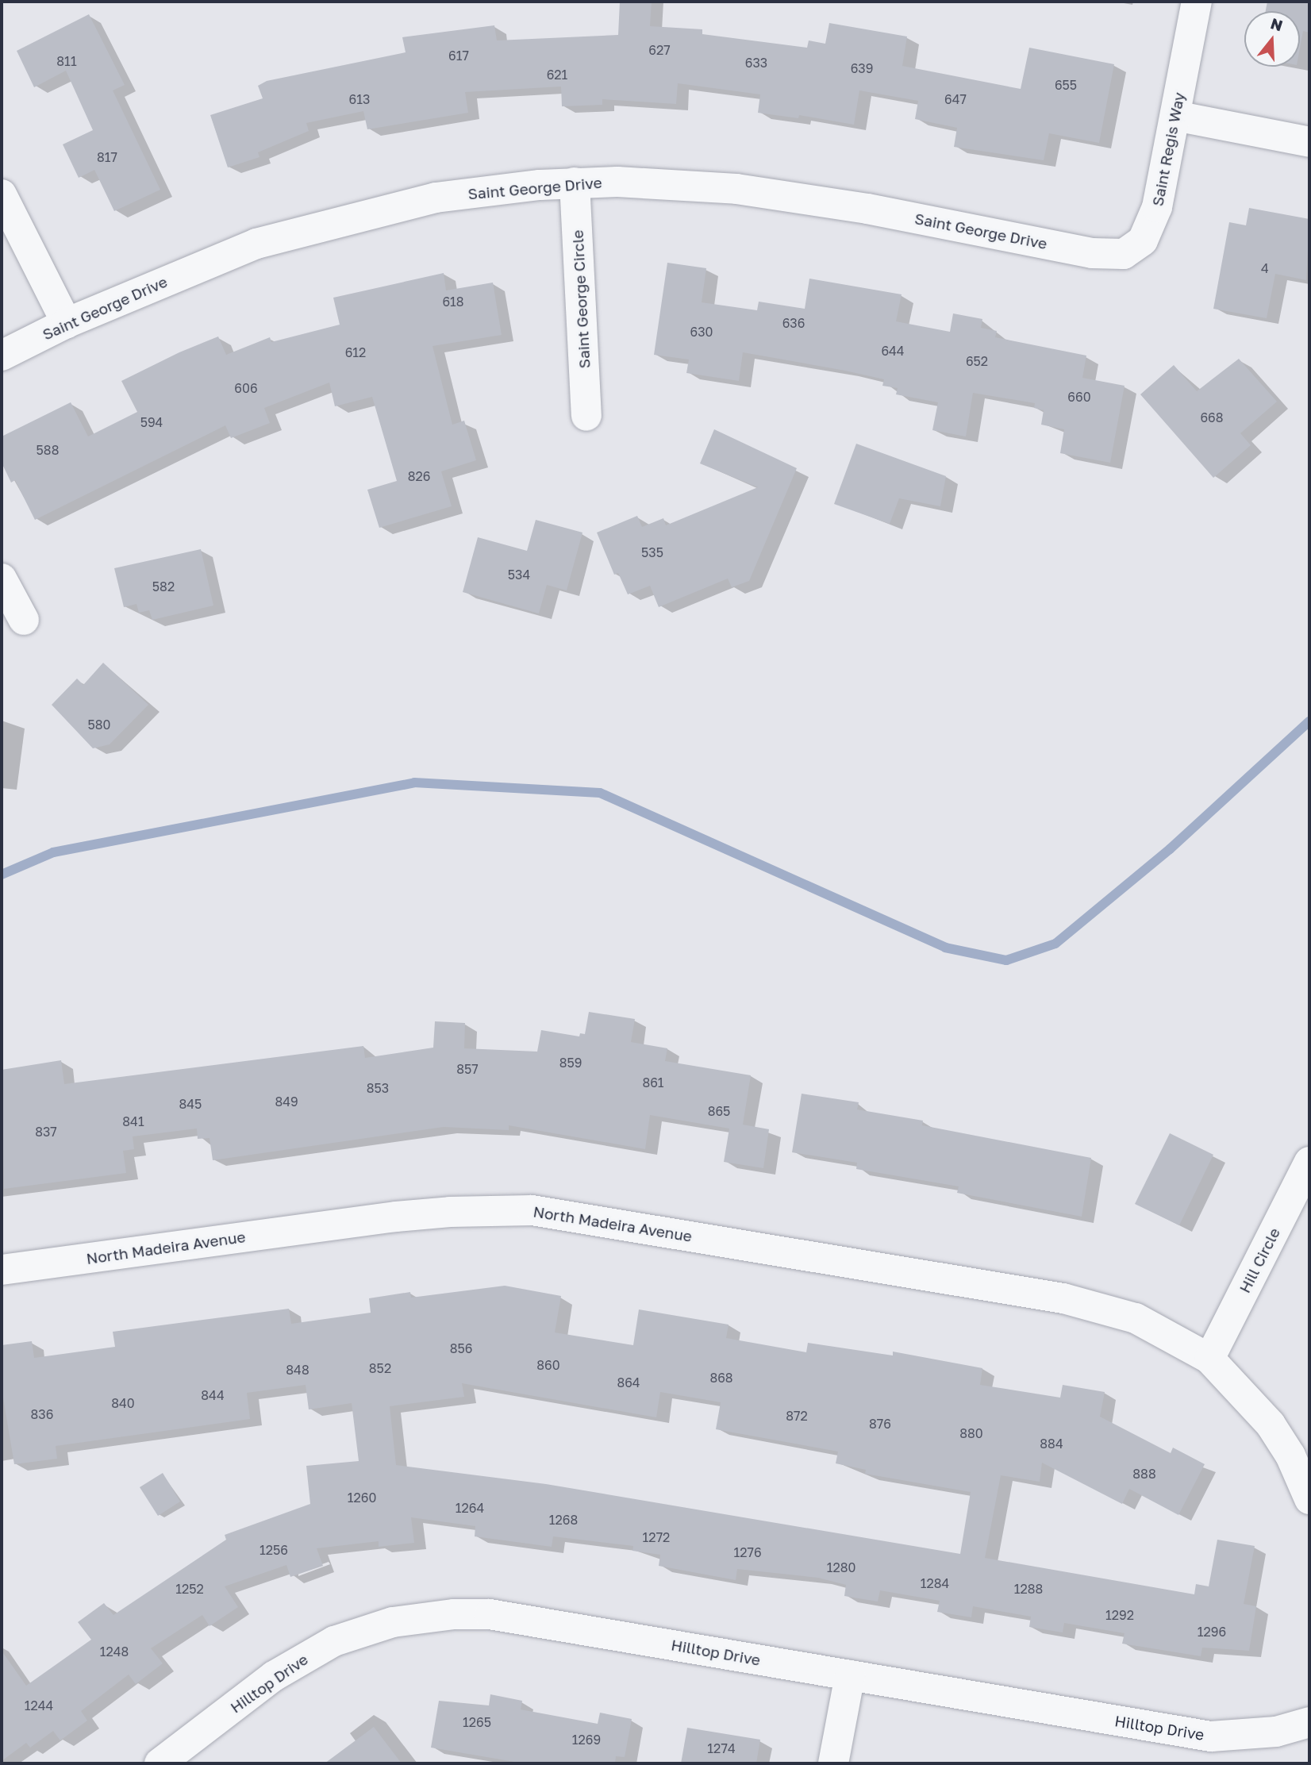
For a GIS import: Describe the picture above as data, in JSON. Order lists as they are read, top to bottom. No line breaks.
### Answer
{"streets":{"street":["Saint Regis Way","Saint George Drive","Saint George Circle","North Madeira Avenue","Hill Circle","Hilltop Drive"]},"crossings":[["Saint Regis Way","Saint George Drive"],["Saint George Drive","Saint George Circle"],["North Madeira Avenue","Hill Circle"]],"house_numbers":["627","617","811","633","639","621","655","613","647","817","4","618","636","630","644","612","652","606","660","668","594","588","826","535","534","582","580","859","857","861","853","849","845","865","841","837","856","860","852","848","868","864","844","840","836","872","876","880","884","888","1260","1264","1268","1272","1256","1276","1280","1284","1252","1288","1292","1296","1248","1244","1265","1269","1274"],"north":"top"}
